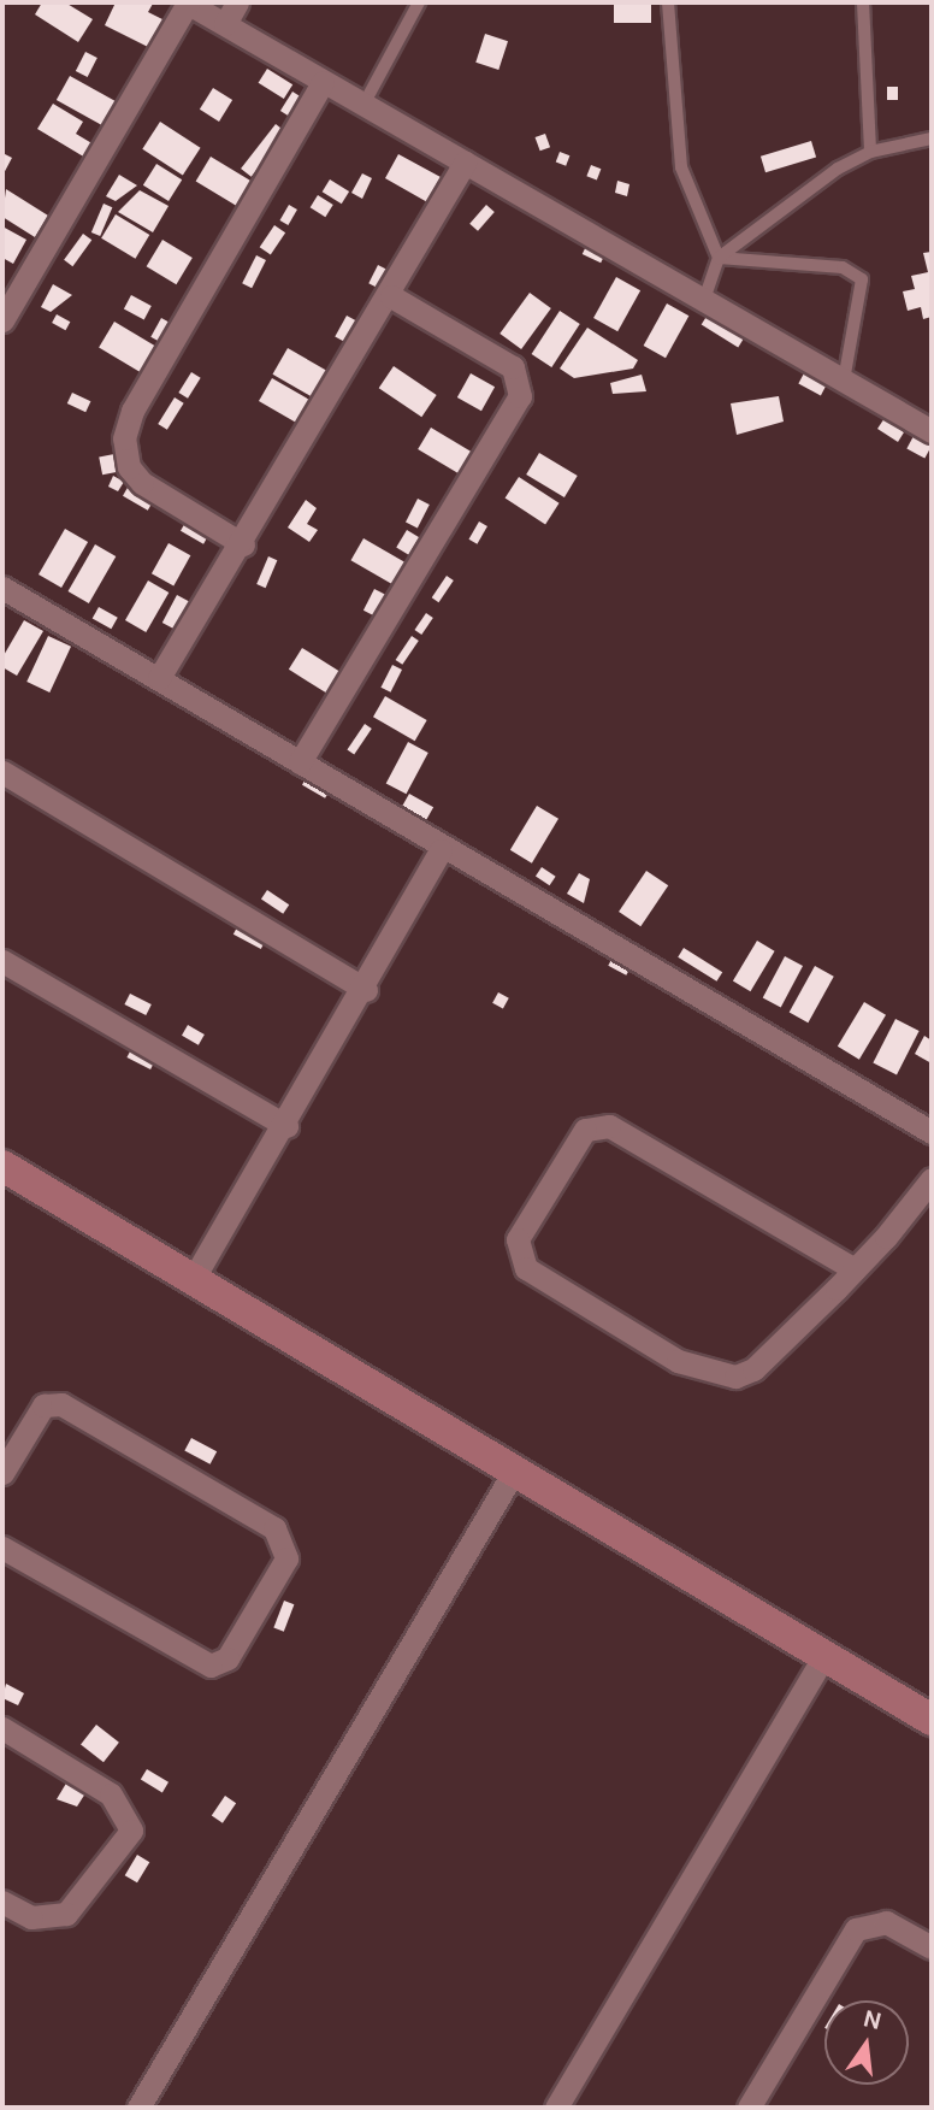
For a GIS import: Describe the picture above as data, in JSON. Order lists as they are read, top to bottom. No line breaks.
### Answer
{"north":"top"}
